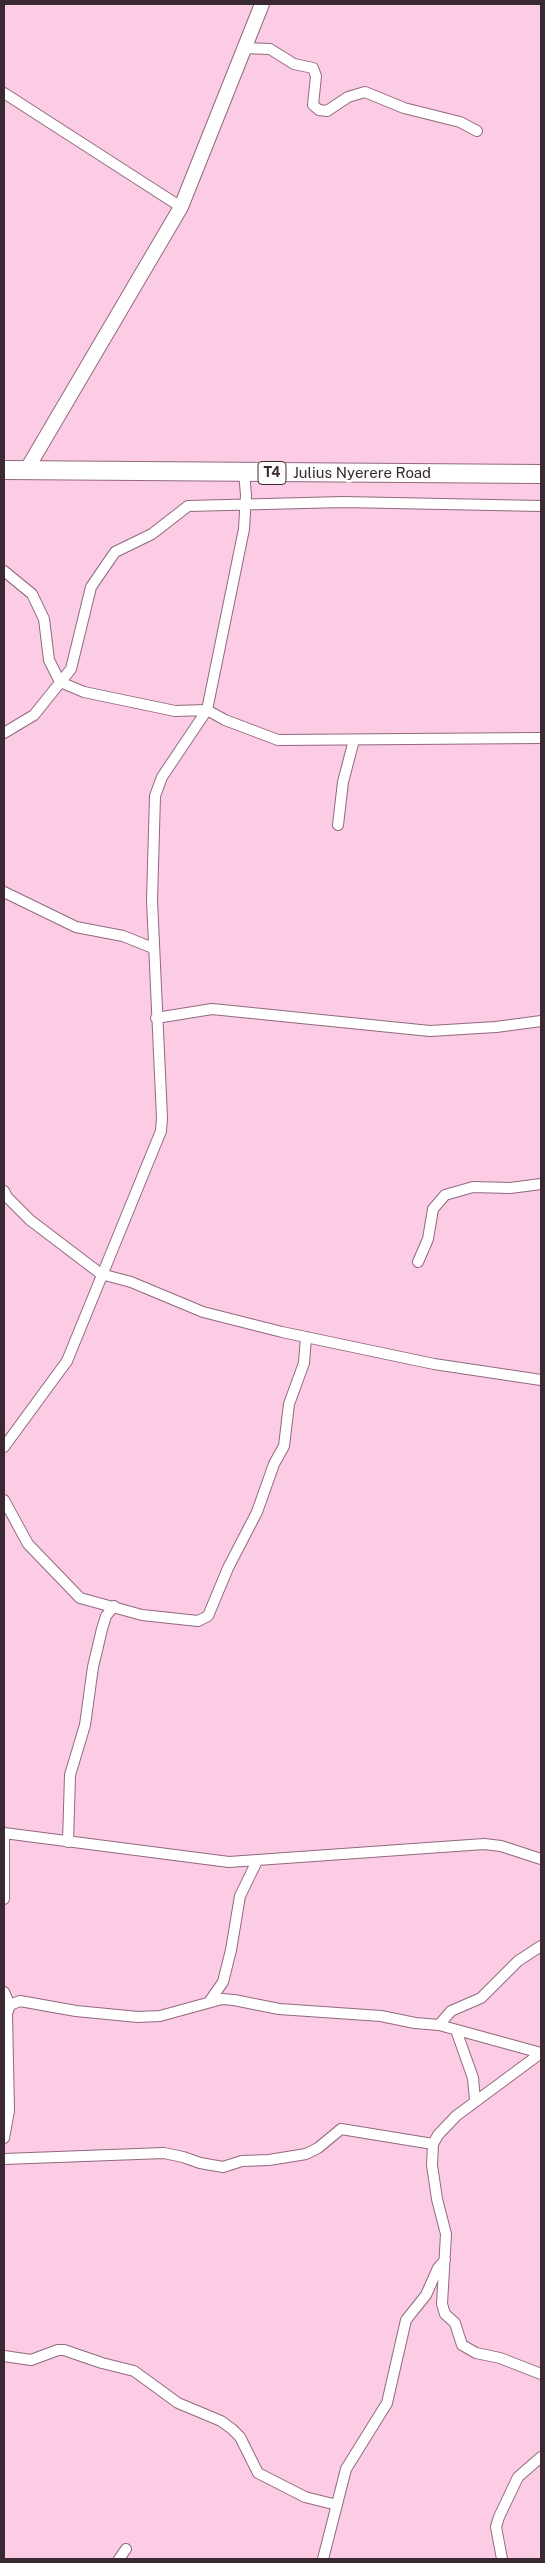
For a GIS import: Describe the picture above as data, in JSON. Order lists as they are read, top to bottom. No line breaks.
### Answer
{"streets":{"highway":["T4","Julius Nyerere Road"]}}
